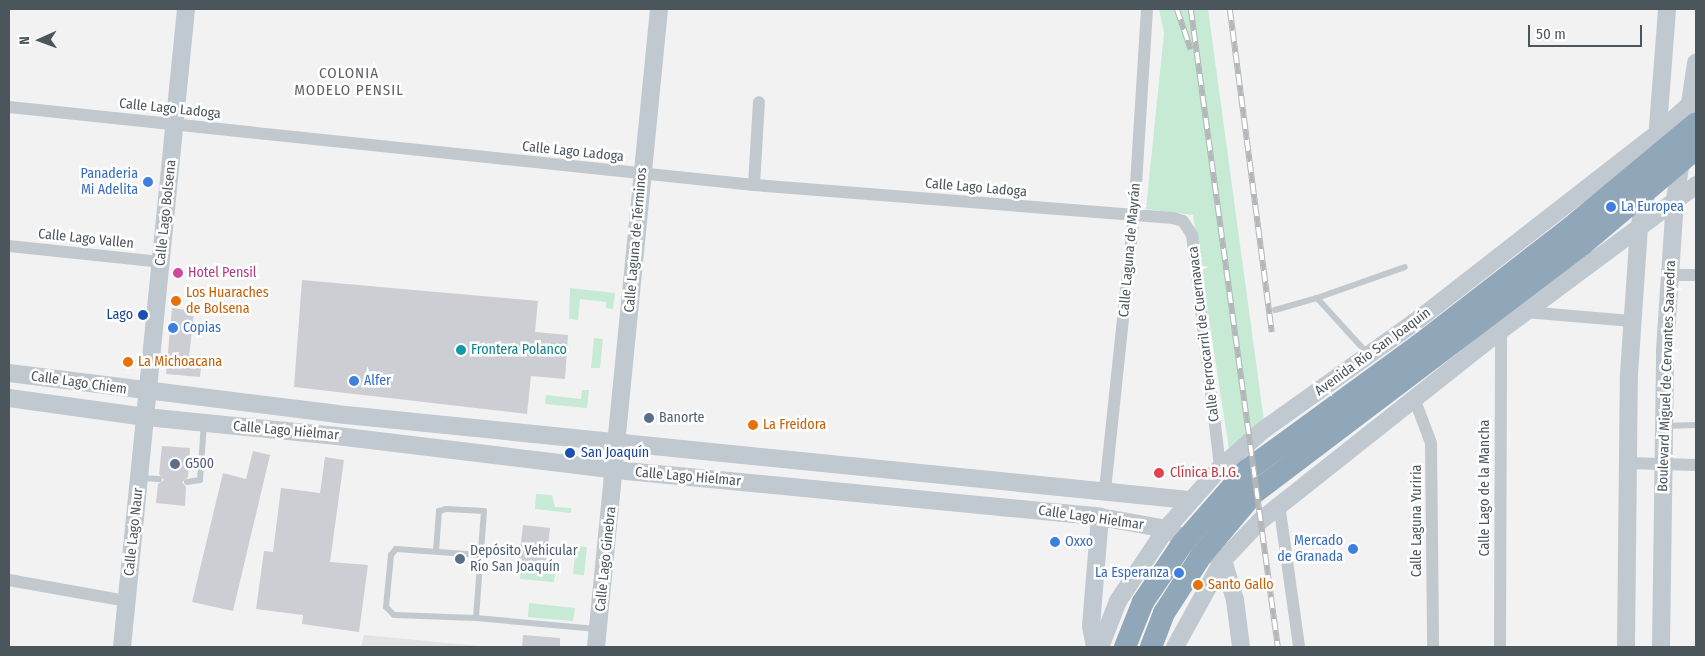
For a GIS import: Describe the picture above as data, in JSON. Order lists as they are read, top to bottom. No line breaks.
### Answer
{"streets":{"highway":["Avenida Río San Joaquín"],"street":["Calle Lago Ladoga","Calle Lago Bolsena","Calle Lago Vallen","Calle Laguna de Términos","Calle Laguna de Mayrán","Calle Ferrocarril de Cuernavaca","Boulevard Miguel de Cervantes Saavedra","Calle Lago Chiem","Calle Lago Hielmar","Calle Lago de la Mancha","Calle Laguna Yuriria","Calle Lago Naur","Calle Lago Ginebra"]},"crossings":[["Calle Lago Ladoga","Calle Lago Bolsena"],["Calle Lago Ladoga","Calle Laguna de Términos"],["Calle Lago Ladoga","Calle Laguna de Mayrán"],["Calle Lago Ladoga","Calle Ferrocarril de Cuernavaca"],["Calle Lago Bolsena","Calle Lago Vallen"],["Calle Lago Bolsena","Calle Lago Chiem"],["Calle Lago Bolsena","Calle Lago Hielmar"],["Calle Lago Bolsena","Calle Lago Naur"],["Calle Laguna de Términos","Calle Lago Hielmar"],["Calle Laguna de Términos","Calle Lago Ginebra"],["Calle Laguna de Mayrán","Calle Ferrocarril de Cuernavaca"],["Calle Laguna de Mayrán","Calle Lago Hielmar"],["Calle Ferrocarril de Cuernavaca","Avenida Río San Joaquín"],["Avenida Río San Joaquín","Boulevard Miguel de Cervantes Saavedra"],["Avenida Río San Joaquín","Calle Lago Hielmar"],["Calle Lago Chiem","Calle Lago Hielmar"],["Calle Lago Chiem","Calle Lago Naur"],["Calle Lago Hielmar","Calle Lago Naur"],["Calle Lago Hielmar","Calle Lago Ginebra"]],"districts":["COLONIA MODELO PENSIL"],"places":["Panaderia Mi Adelita","La Europea","Hotel Pensil","Los Huaraches de Bolsena","Lago","Copias","Frontera Polanco","La Michoacana","Alfer","Banorte","La Freidora","San Joaquín","G500","Clínica B.I.G.","Oxxo","Mercado de Granada","Depósito Vehicular Río San Joaquín","La Esperanza","Santo Gallo"],"scale_bar":"50 m","north":"left"}
